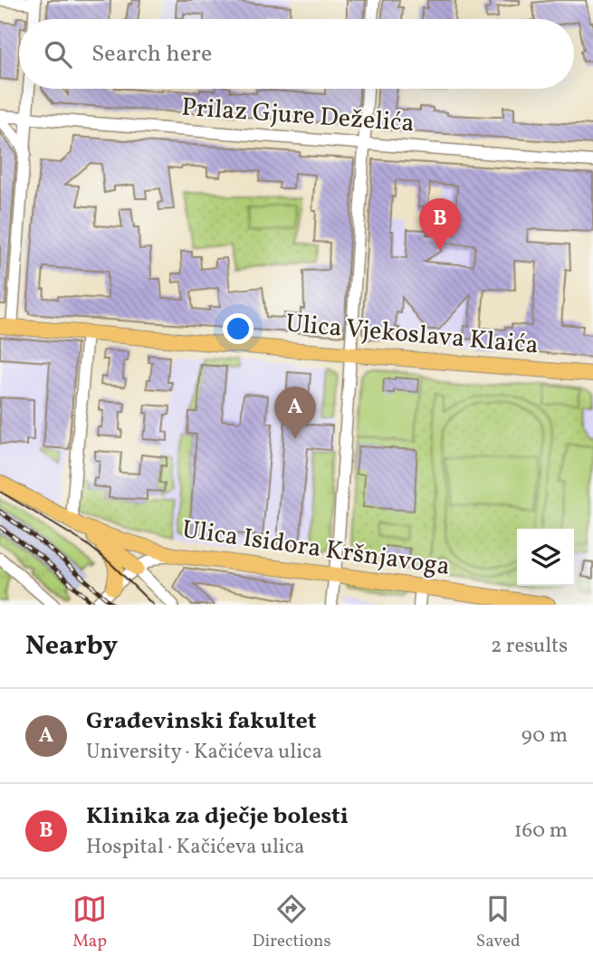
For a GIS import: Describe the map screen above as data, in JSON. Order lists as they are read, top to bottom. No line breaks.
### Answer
{"streets":{"main road":["Ulica Vjekoslava Klaića","Ulica Isidora Kršnjavoga"],"street":["Prilaz Gjure Deželića"]},"page":{"search":"Search here","pins":["B","A"],"heading":["Nearby","2 results"],"list":[{"mark":"A","name":"Građevinski fakultet","note":"University · Kačićeva ulica","value":"90 m"},{"mark":"B","name":"Klinika za dječje bolesti","note":"Hospital · Kačićeva ulica","value":"160 m"}],"nav":["Map","Directions","Saved"]}}
